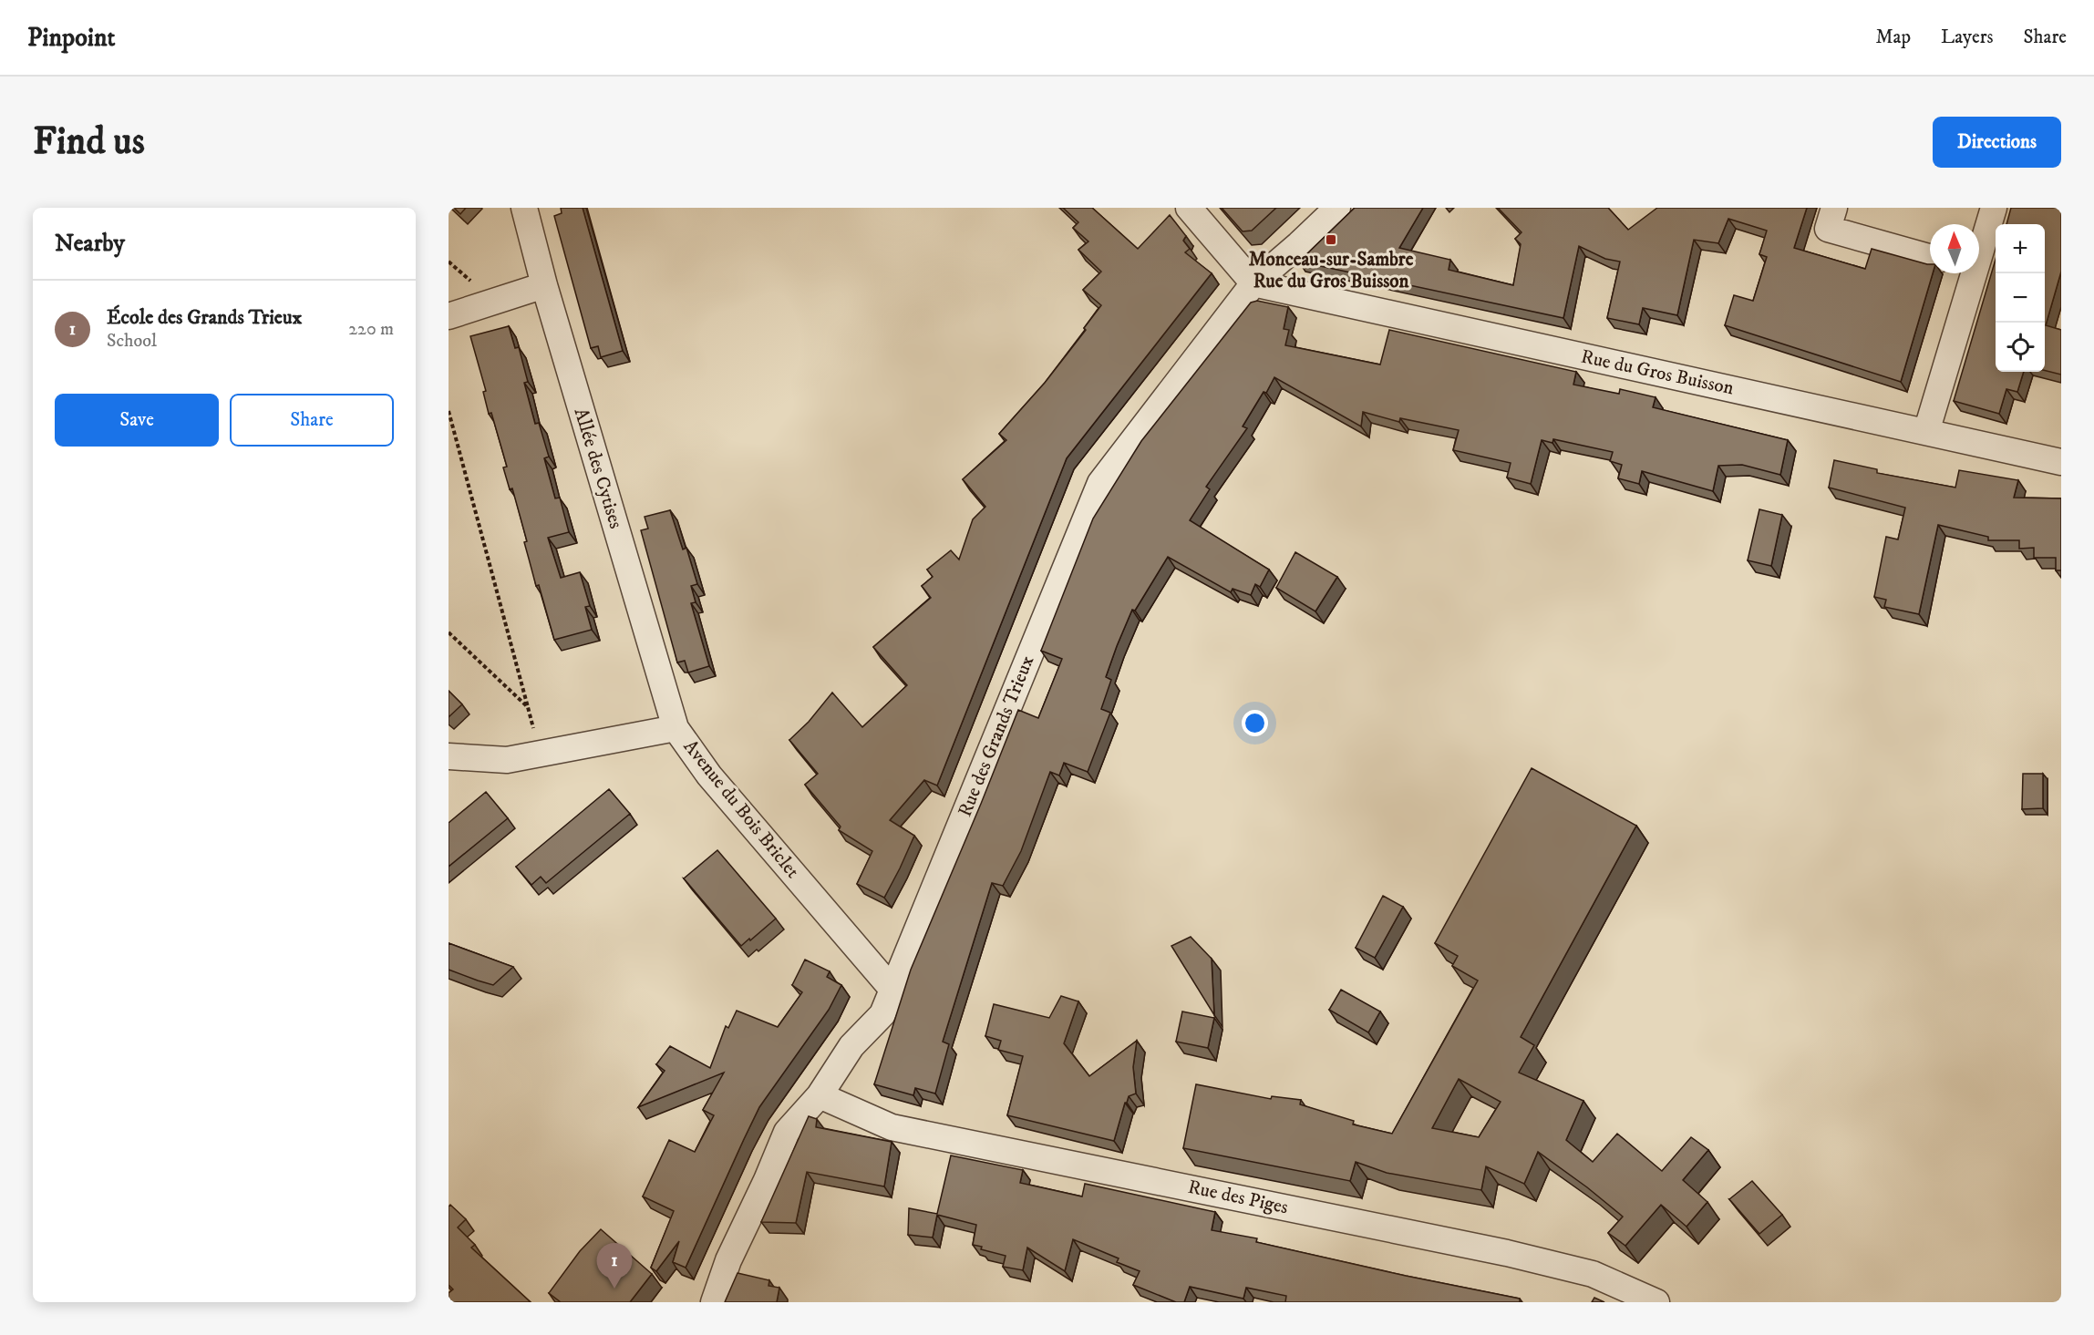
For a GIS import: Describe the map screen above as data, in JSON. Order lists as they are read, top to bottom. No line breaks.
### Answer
{"streets":{"street":["Rue du Gros Buisson","Allée des Cytises","Rue des Grands Trieux","Avenue du Bois Briclet","Rue des Piges"]},"crossings":[["Rue du Gros Buisson","Rue des Grands Trieux"],["Allée des Cytises","Avenue du Bois Briclet"],["Rue des Grands Trieux","Avenue du Bois Briclet"],["Rue des Grands Trieux","Rue des Piges"]],"places":{"transit":["Monceau-sur-Sambre Rue du Gros Buisson"]},"north":"top","page":{"header":"Pinpoint","nav":["Map","Layers","Share"],"buttons":["Directions",["Save","Share"]],"title":"Find us","heading":"Nearby","map_buttons":["+","−"],"list":[{"mark":"1","name":"École des Grands Trieux","note":"School","value":"220 m"}],"pins":"1"}}
